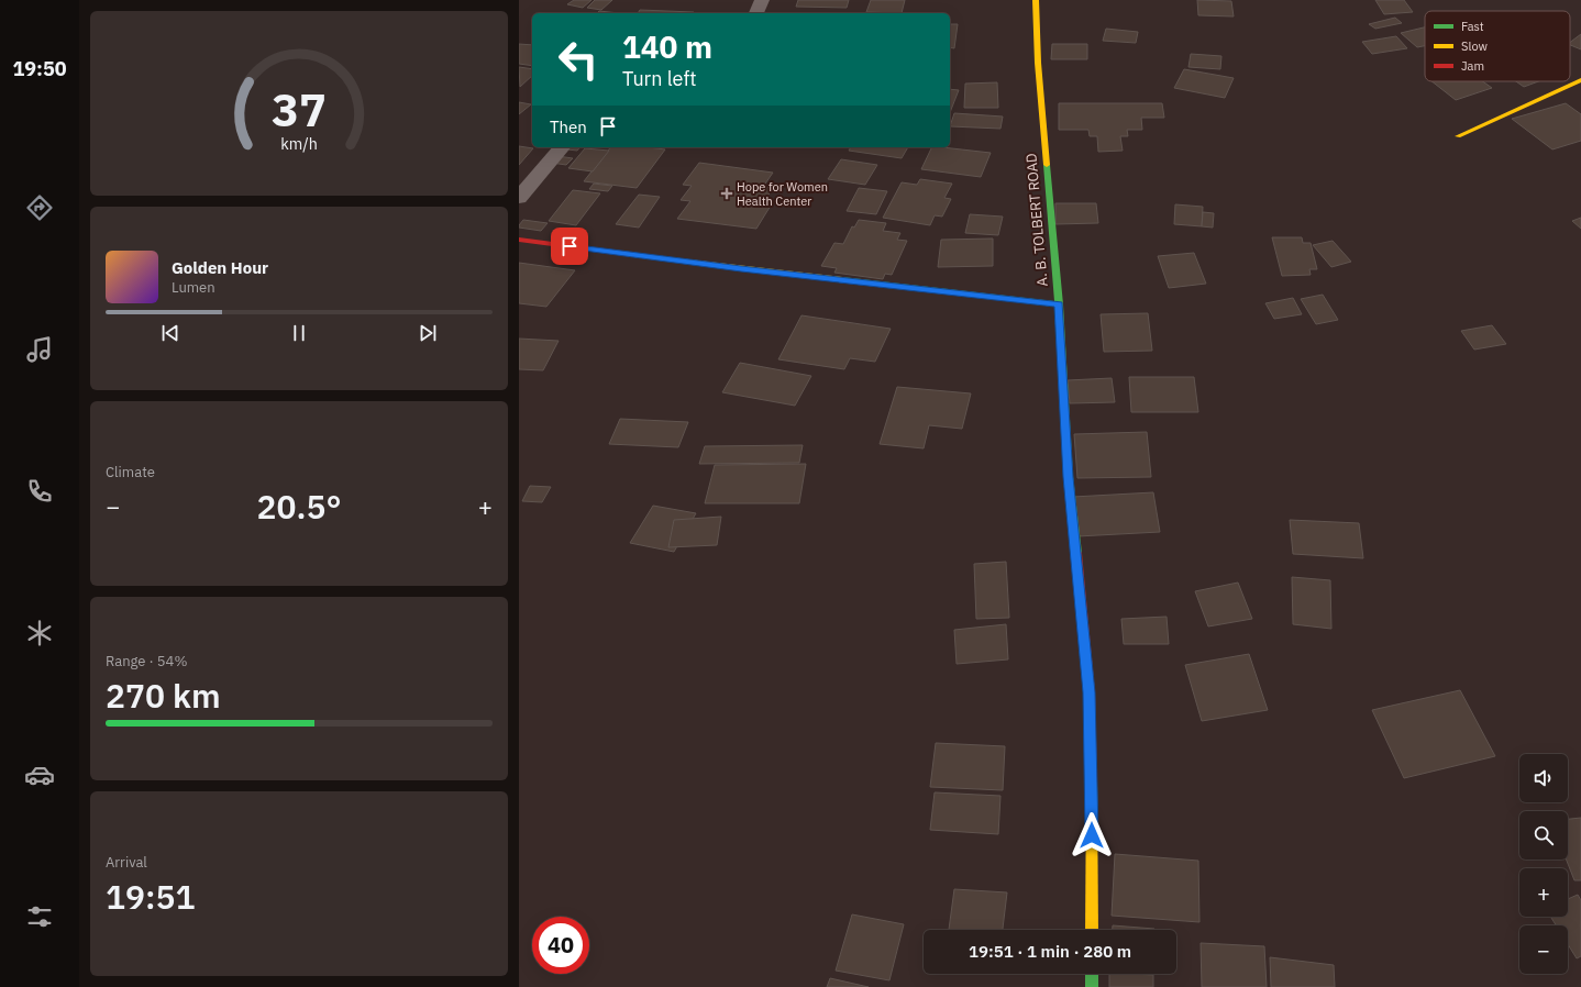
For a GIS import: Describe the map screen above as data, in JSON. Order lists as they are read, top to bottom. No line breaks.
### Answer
{"streets":{"street":["A. B. TOLBERT ROAD"]},"places":{"health":["Hope for Women Health Center"]},"legend":["Fast","Slow","Jam"],"page":{"tabs":"19:50","turn":["140 m","Turn left"],"then":"Then","song":["Golden Hour","Lumen"],"tile":["Climate",["Range · 54%","270 km"],["Arrival","19:51"]],"heat":["−","20.5°","+"],"map_buttons":["+","−"],"limit":"40","trip":"19:51 · 1 min · 280 m","gauge":["37","km/h"]}}
